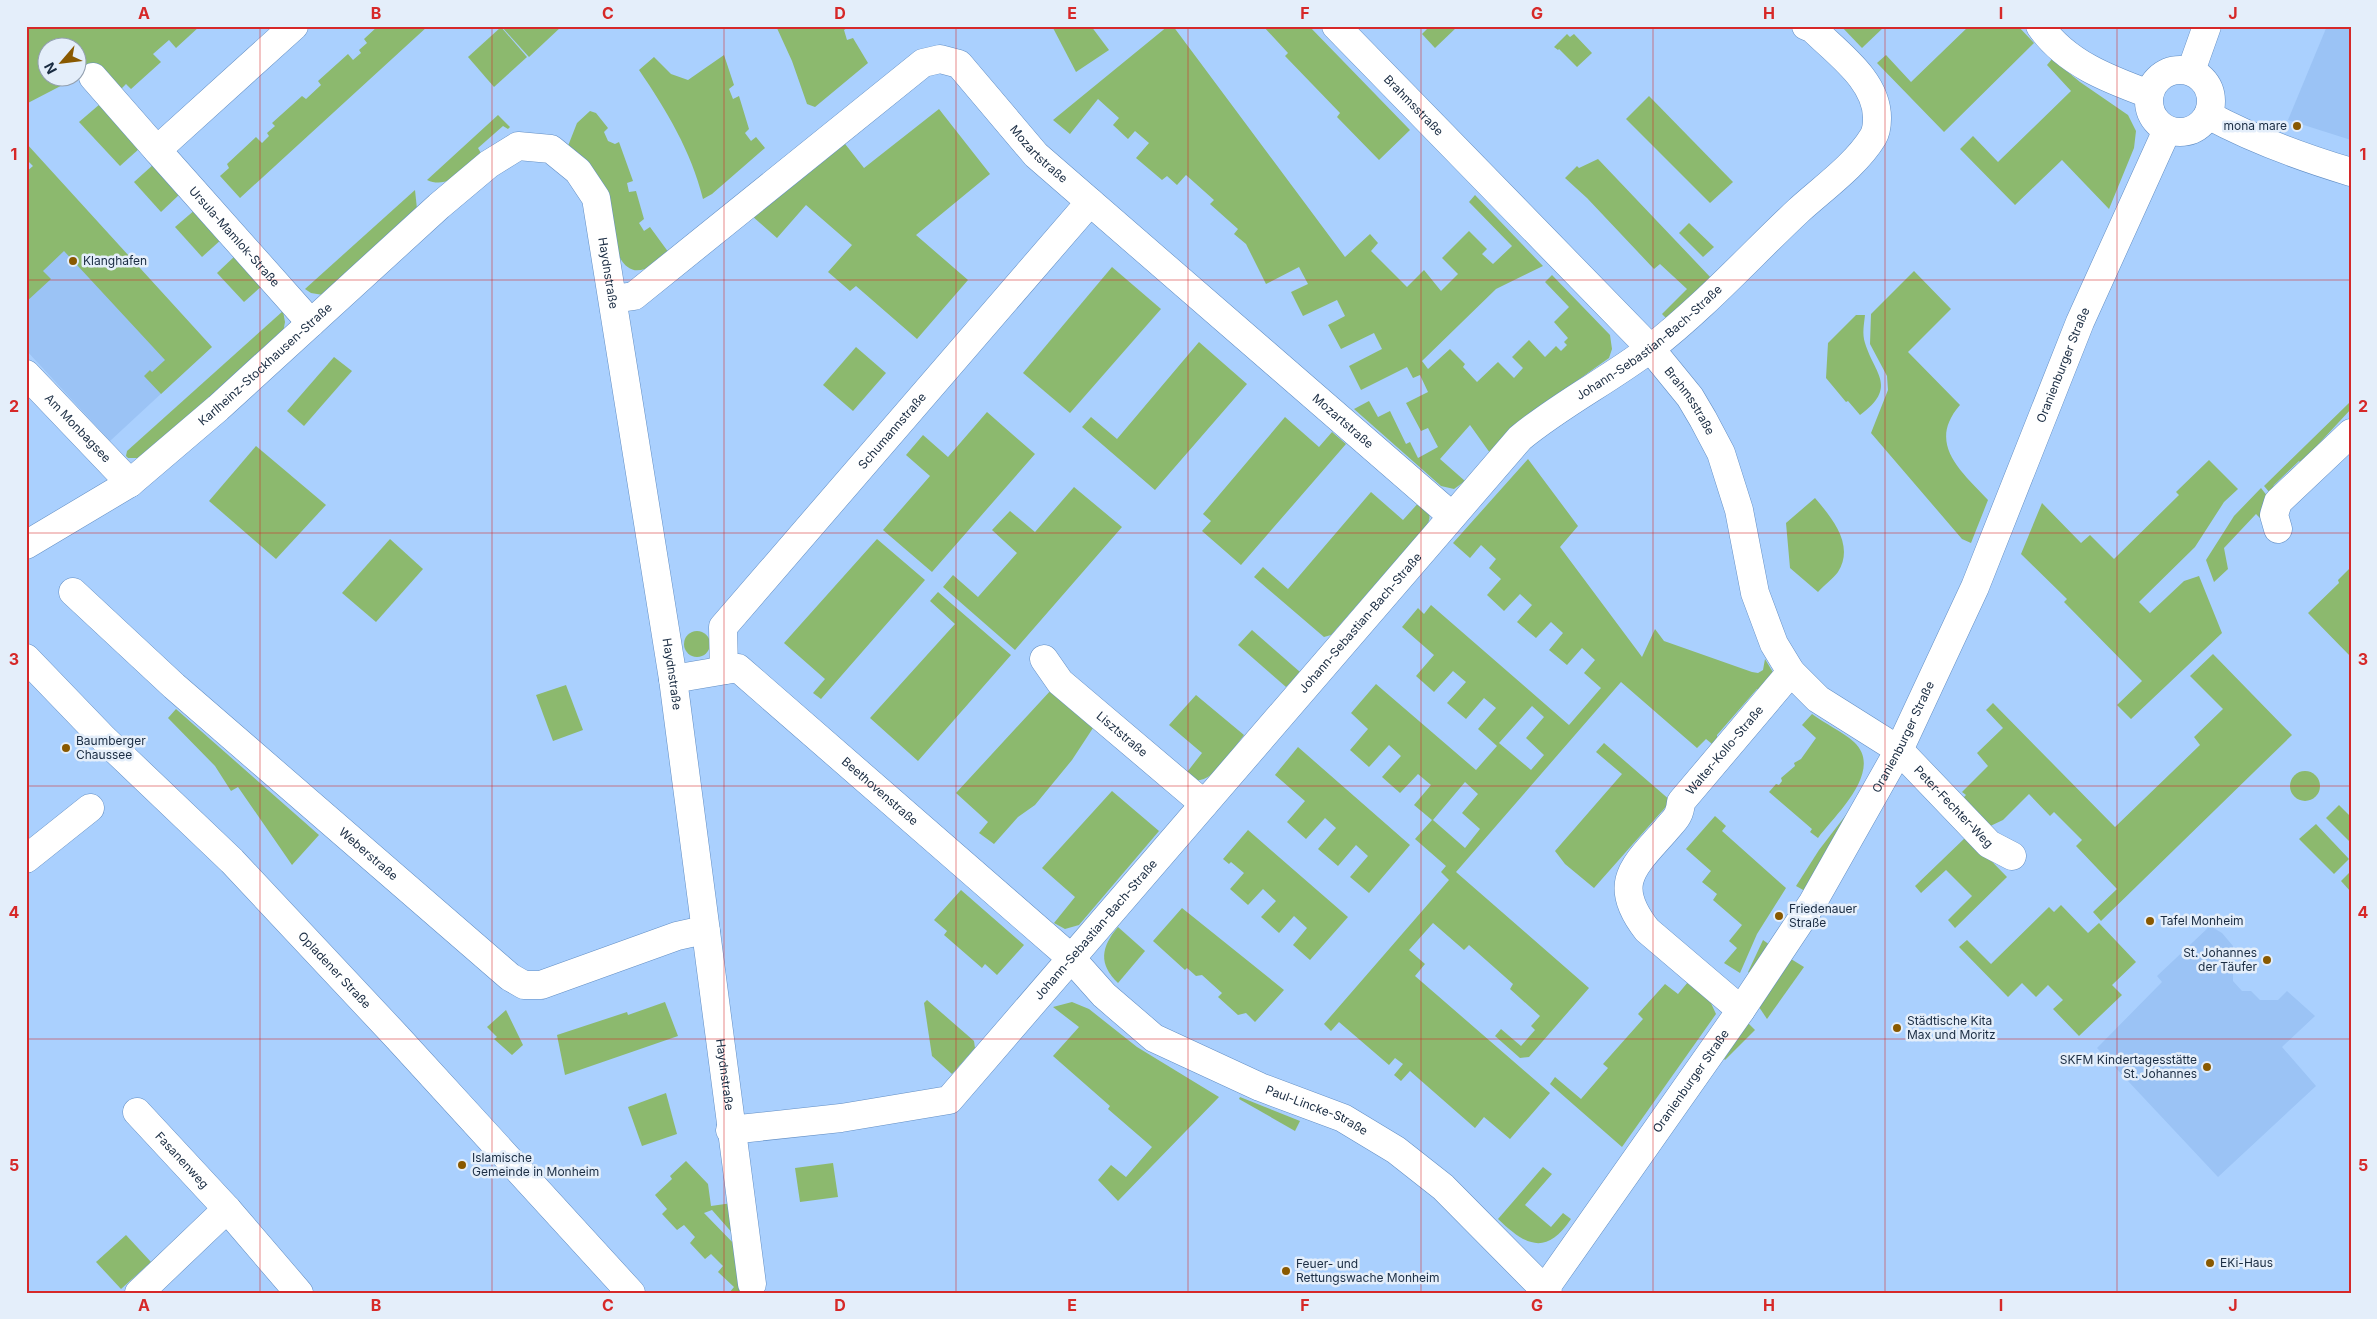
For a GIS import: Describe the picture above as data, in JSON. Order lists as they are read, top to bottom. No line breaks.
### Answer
{"streets":{"street":["Brahmsstraße","Mozartstraße","Ursula-Mamlok-Straße","Haydnstraße","Johann-Sebastian-Bach-Straße","Karlheinz-Stockhausen-Straße","Oranienburger Straße","Am Monbagsee","Schumannstraße","Lisztstraße","Walter-Kollo-Straße","Beethovenstraße","Peter-Fechter-Weg","Weberstraße","Opladener Straße","Paul-Lincke-Straße","Fasanenweg"]},"crossings":[["Brahmsstraße","Johann-Sebastian-Bach-Straße"],["Brahmsstraße","Oranienburger Straße"],["Brahmsstraße","Walter-Kollo-Straße"],["Brahmsstraße","Peter-Fechter-Weg"],["Mozartstraße","Haydnstraße"],["Mozartstraße","Johann-Sebastian-Bach-Straße"],["Mozartstraße","Schumannstraße"],["Ursula-Mamlok-Straße","Karlheinz-Stockhausen-Straße"],["Haydnstraße","Johann-Sebastian-Bach-Straße"],["Haydnstraße","Karlheinz-Stockhausen-Straße"],["Haydnstraße","Beethovenstraße"],["Haydnstraße","Weberstraße"],["Johann-Sebastian-Bach-Straße","Lisztstraße"],["Johann-Sebastian-Bach-Straße","Beethovenstraße"],["Johann-Sebastian-Bach-Straße","Paul-Lincke-Straße"],["Karlheinz-Stockhausen-Straße","Am Monbagsee"],["Oranienburger Straße","Walter-Kollo-Straße"],["Oranienburger Straße","Peter-Fechter-Weg"],["Oranienburger Straße","Paul-Lincke-Straße"],["Schumannstraße","Beethovenstraße"],["Beethovenstraße","Paul-Lincke-Straße"]],"places":["mona mare","Klanghafen","Baumberger Chaussee","Friedenauer Straße","Tafel Monheim","St. Johannes der Täufer","Städtische Kita Max und Moritz","SKFM Kindertagesstätte St. Johannes","Islamische Gemeinde in Monheim","EKi-Haus","Feuer- und Rettungswache Monheim"],"north":"bottom left","grid":{"columns":["A","B","C","D","E","F","G","H","I","J"],"rows":["1","2","3","4","5"]}}
